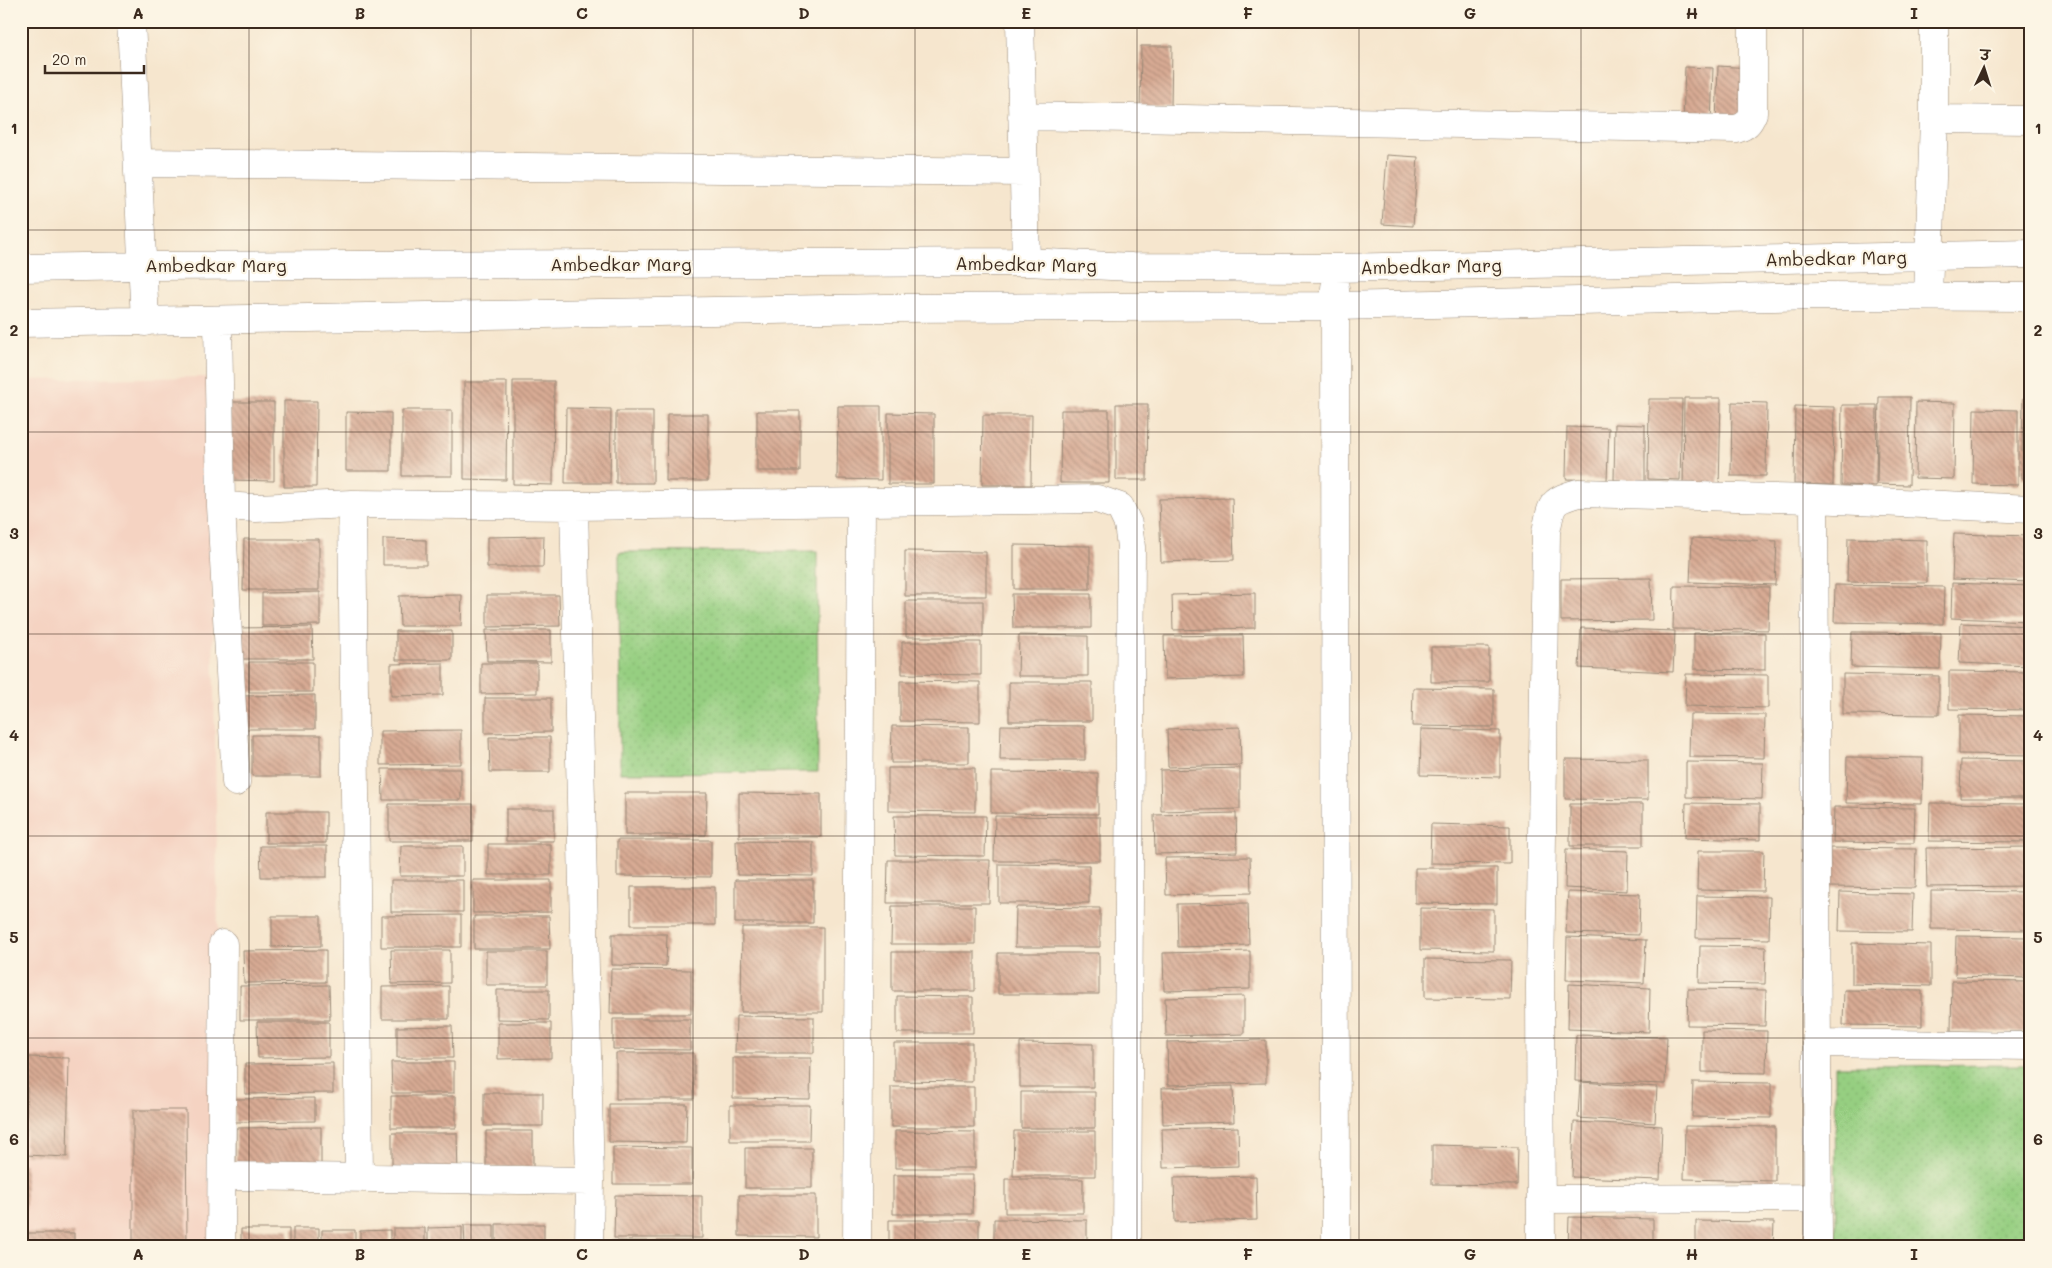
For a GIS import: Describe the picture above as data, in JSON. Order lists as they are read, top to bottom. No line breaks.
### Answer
{"streets":{"street":["Ambedkar Marg"]},"scale_bar":"20 m","north":"top","grid":{"columns":["A","B","C","D","E","F","G","H","I"],"rows":["1","2","3","4","5","6"]}}
